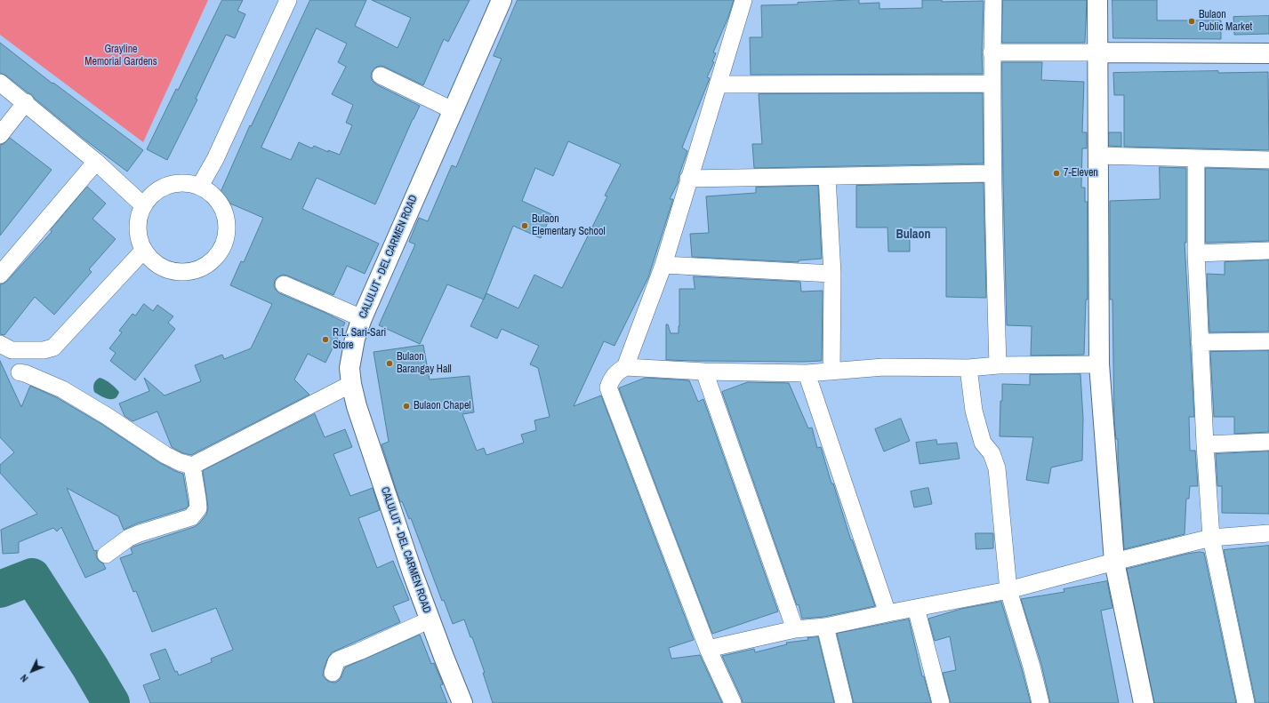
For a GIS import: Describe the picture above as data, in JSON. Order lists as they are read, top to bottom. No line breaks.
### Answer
{"streets":{"street":["CALULUT - DEL CARMEN ROAD"]},"districts":["Bulaon"],"parks":["Grayline Memorial Gardens"],"places":["Bulaon Public Market","7-Eleven","Bulaon Elementary School","R.L. Sari-Sari Store","Bulaon Barangay Hall","Bulaon Chapel"],"north":"bottom left"}
